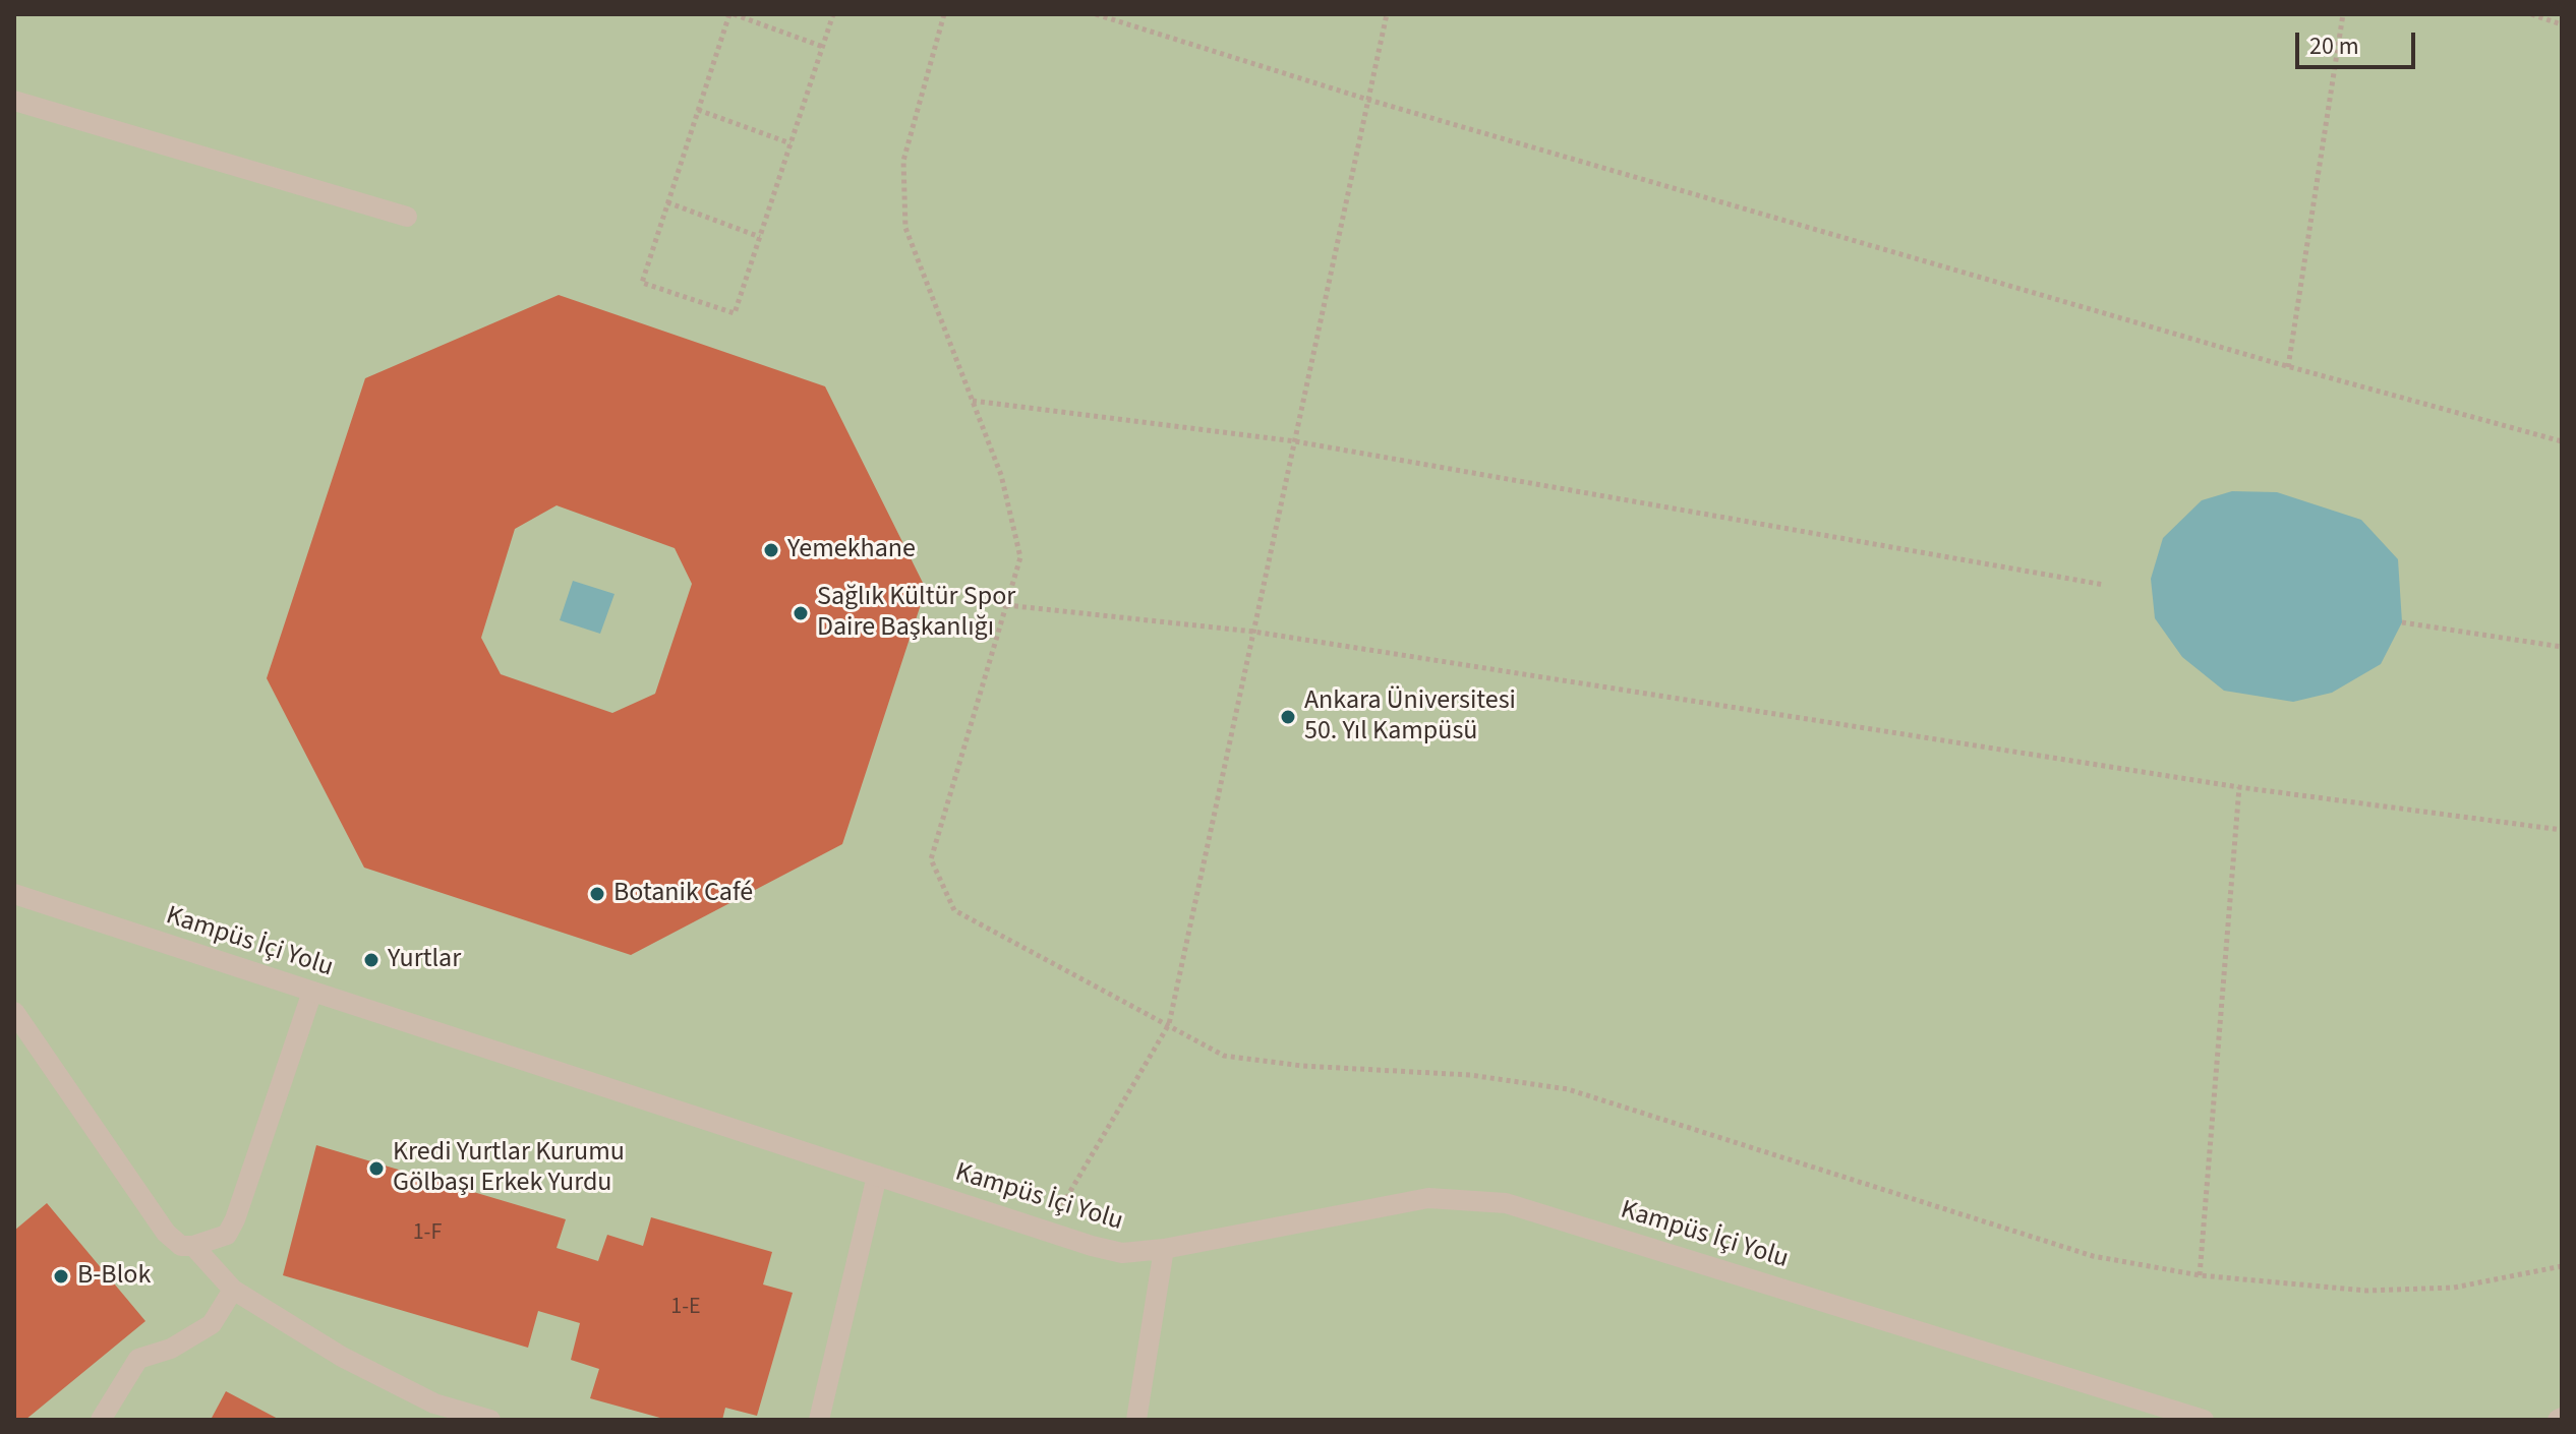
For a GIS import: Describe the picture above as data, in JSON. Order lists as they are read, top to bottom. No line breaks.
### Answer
{"streets":{"street":["Kampüs İçi Yolu"]},"places":["Yemekhane","Sağlık Kültür Spor Daire Başkanlığı","Ankara Üniversitesi 50. Yıl Kampüsü","Botanik Café","Yurtlar","Kredi Yurtlar Kurumu Gölbaşı Erkek Yurdu","B-Blok"],"house_numbers":["1-F","1-E"],"scale_bar":"20 m"}
